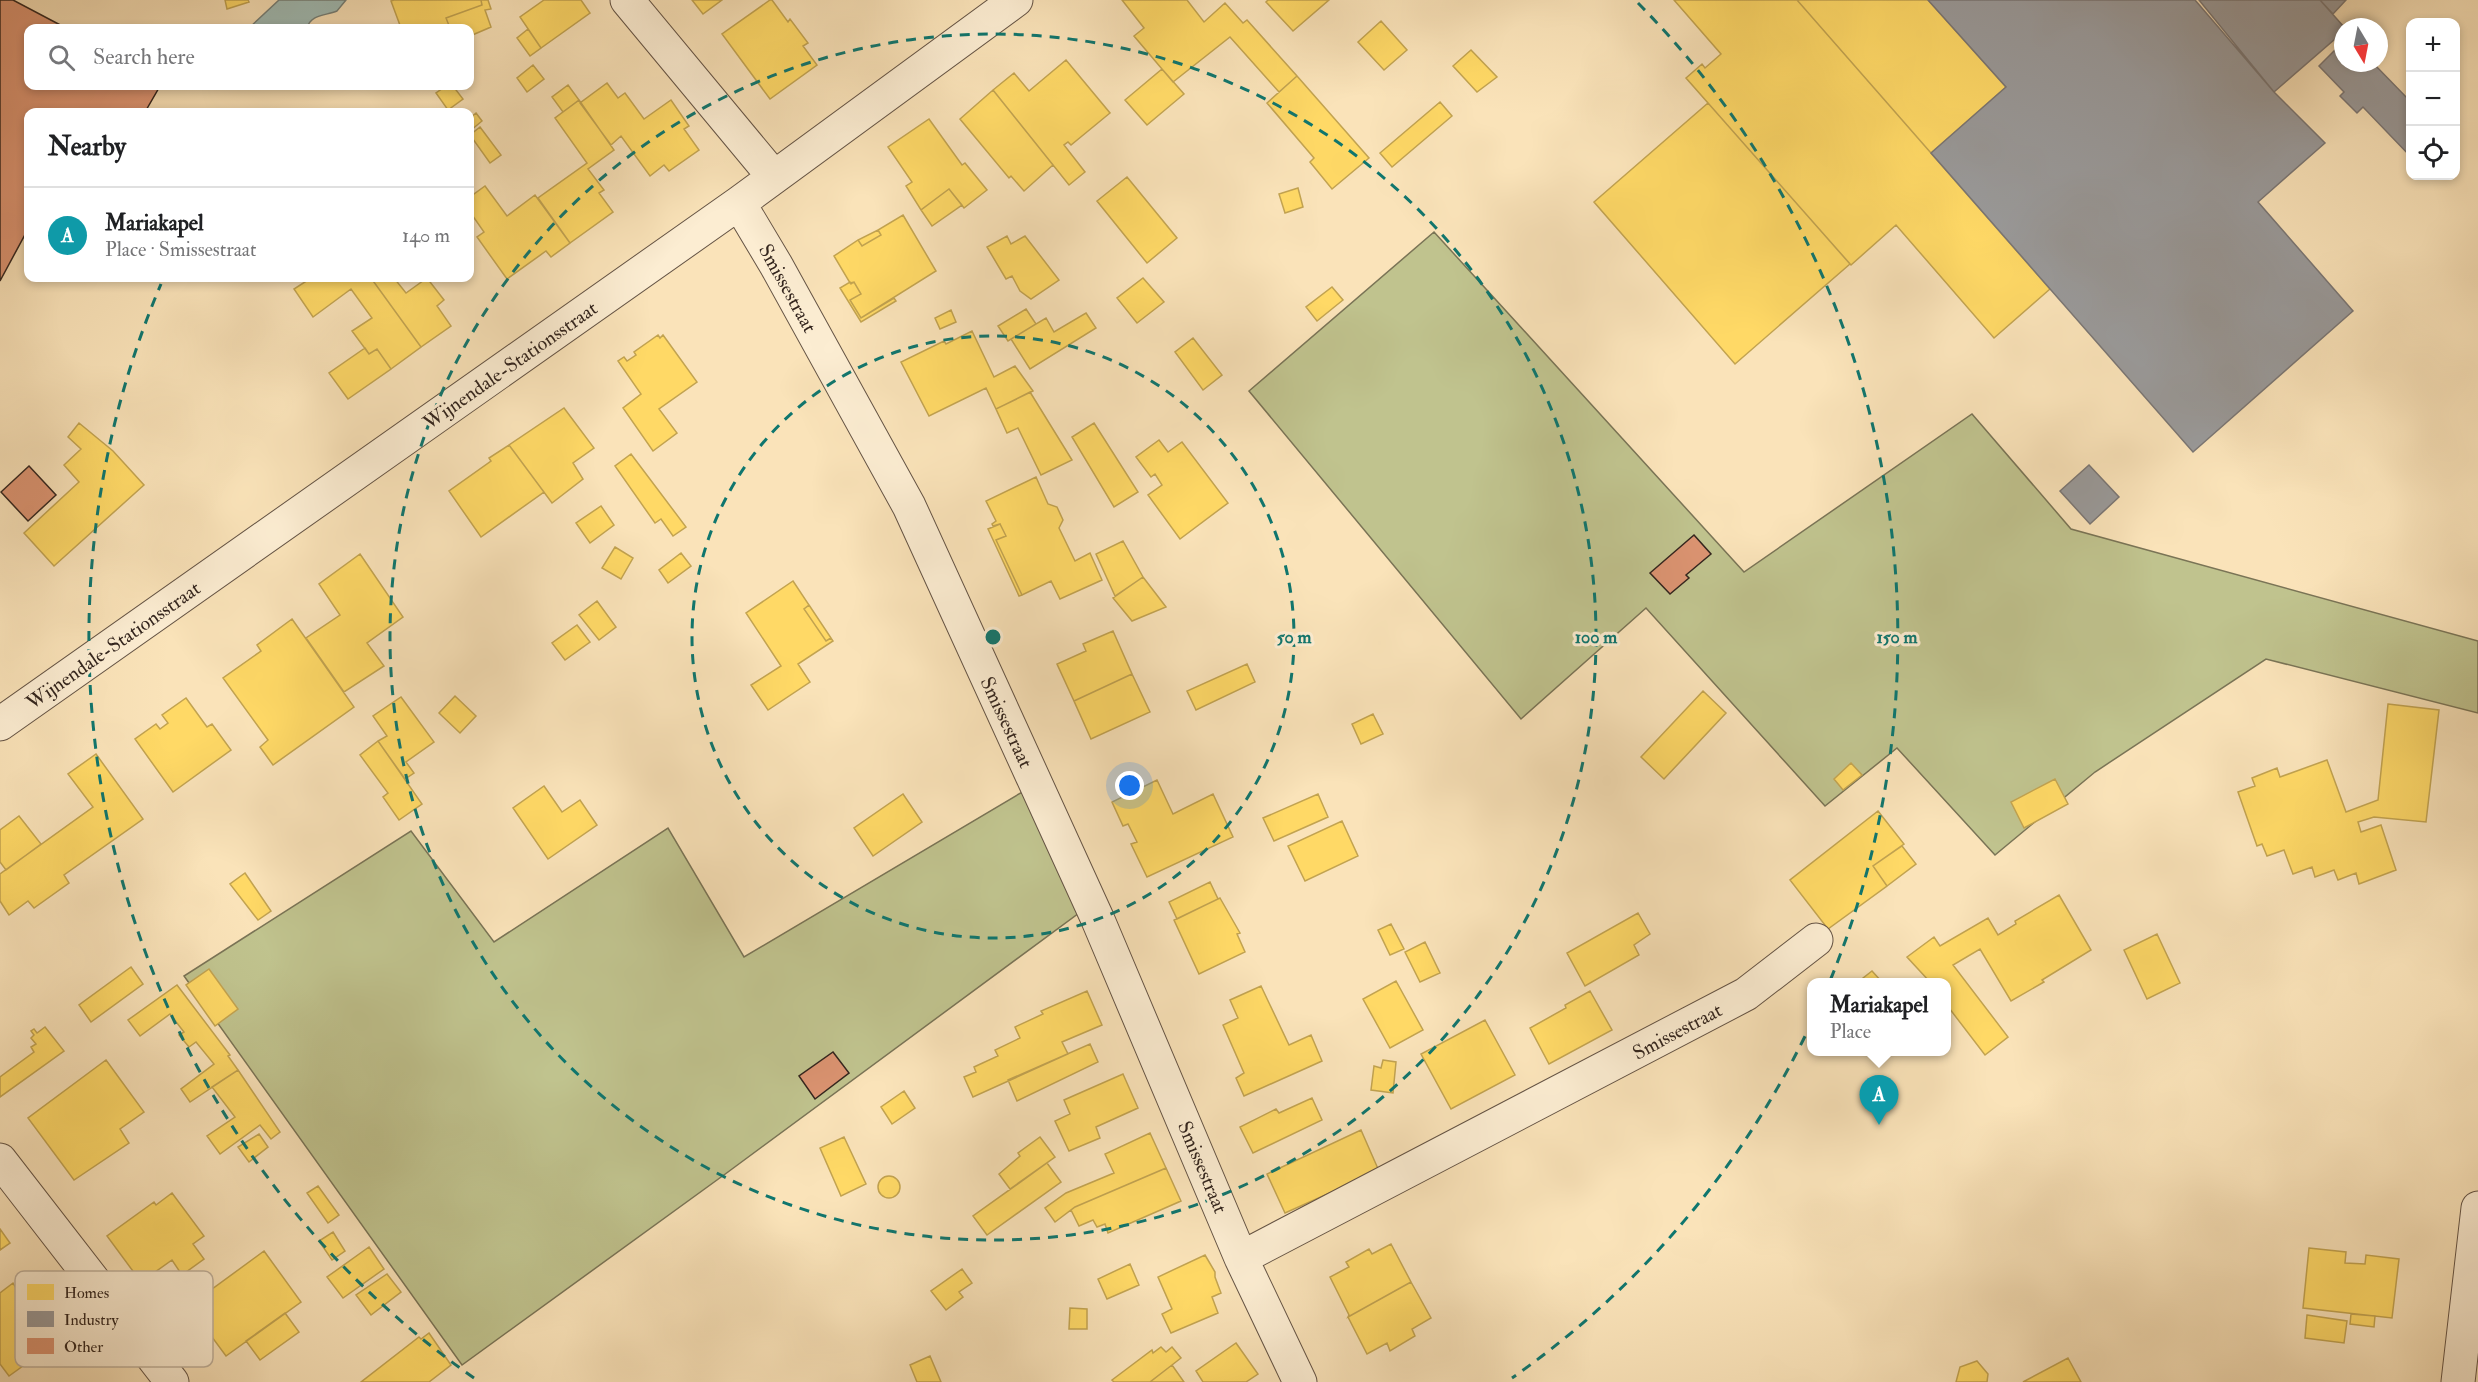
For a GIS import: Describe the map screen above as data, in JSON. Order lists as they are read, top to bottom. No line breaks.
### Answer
{"streets":{"street":["Smissestraat","Wijnendale-Stationsstraat"]},"crossings":[["Smissestraat","Wijnendale-Stationsstraat"]],"legend":["Homes","Industry","Other"],"north":"bottom","page":{"map_buttons":["+","−"],"search":"Search here","heading":"Nearby","list":[{"mark":"A","name":"Mariakapel","note":"Place · Smissestraat","value":"140 m"}],"popup":["Mariakapel","Place"],"pins":"A"},"rings":["50 m","100 m","150 m"]}
